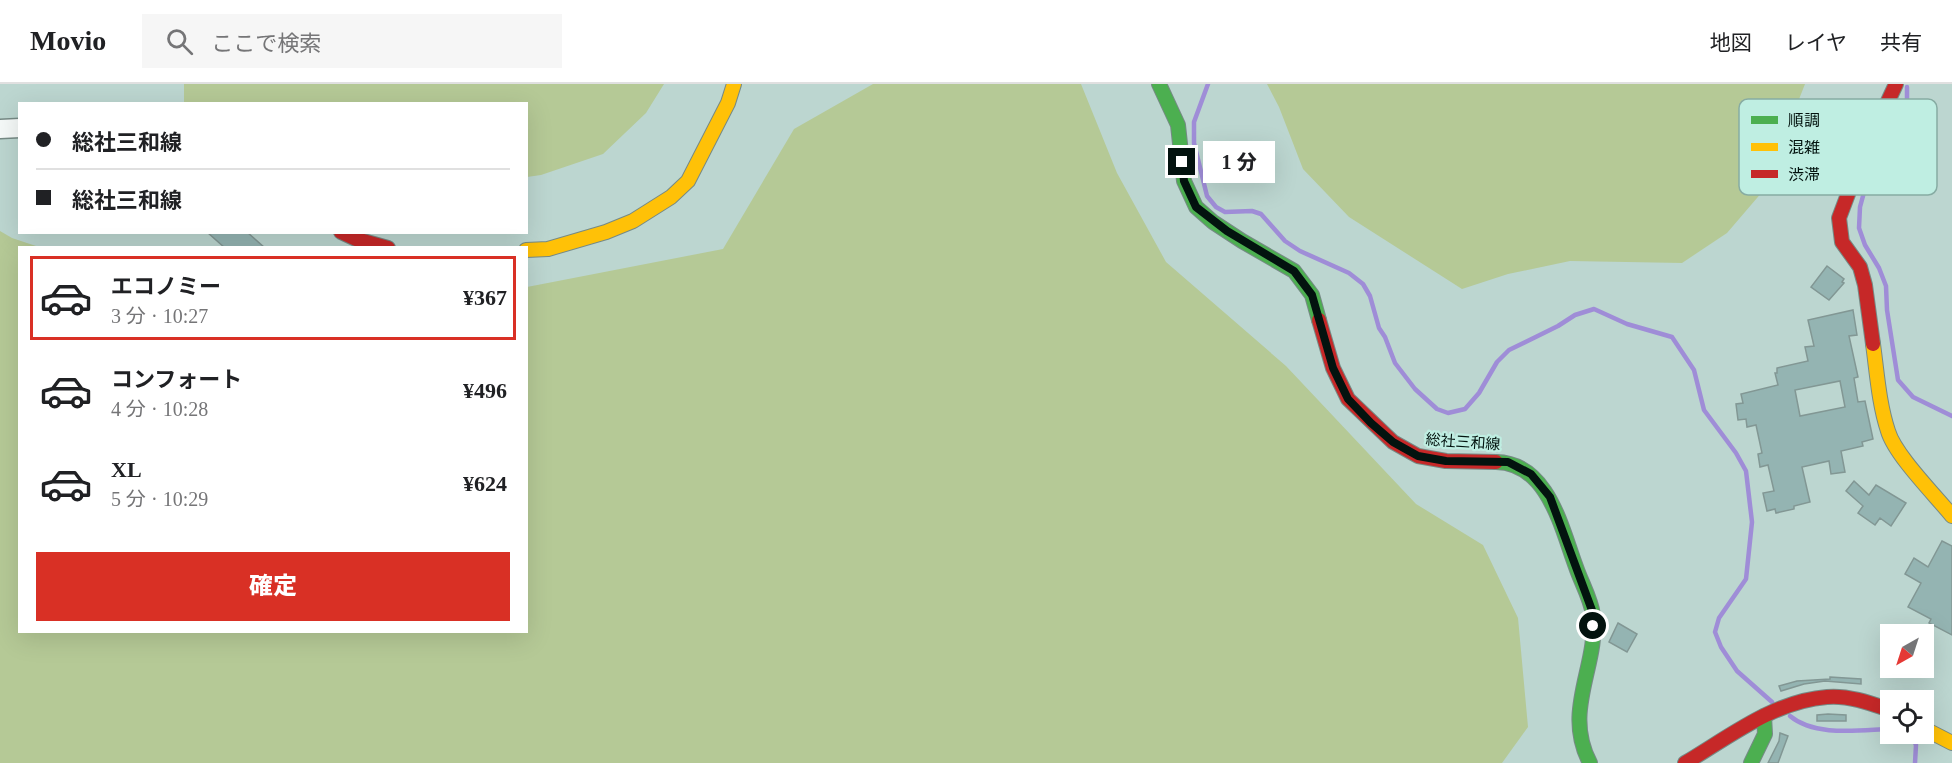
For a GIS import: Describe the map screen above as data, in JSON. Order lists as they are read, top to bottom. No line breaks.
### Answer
{"streets":{"main road":["総社三和線"]},"legend":["順調","混雑","渋滞"],"north":"bottom left","page":{"header":"Movio","search":"ここで検索","nav":["地図","レイヤ","共有"],"banner":["総社三和線","総社三和線"],"bubble":"1 分","list":[{"name":"エコノミー","note":"3 分 · 10:27","value":"¥367"},{"name":"コンフォート","note":"4 分 · 10:28","value":"¥496"},{"name":"XL","note":"5 分 · 10:29","value":"¥624"}],"buttons":"確定"}}
